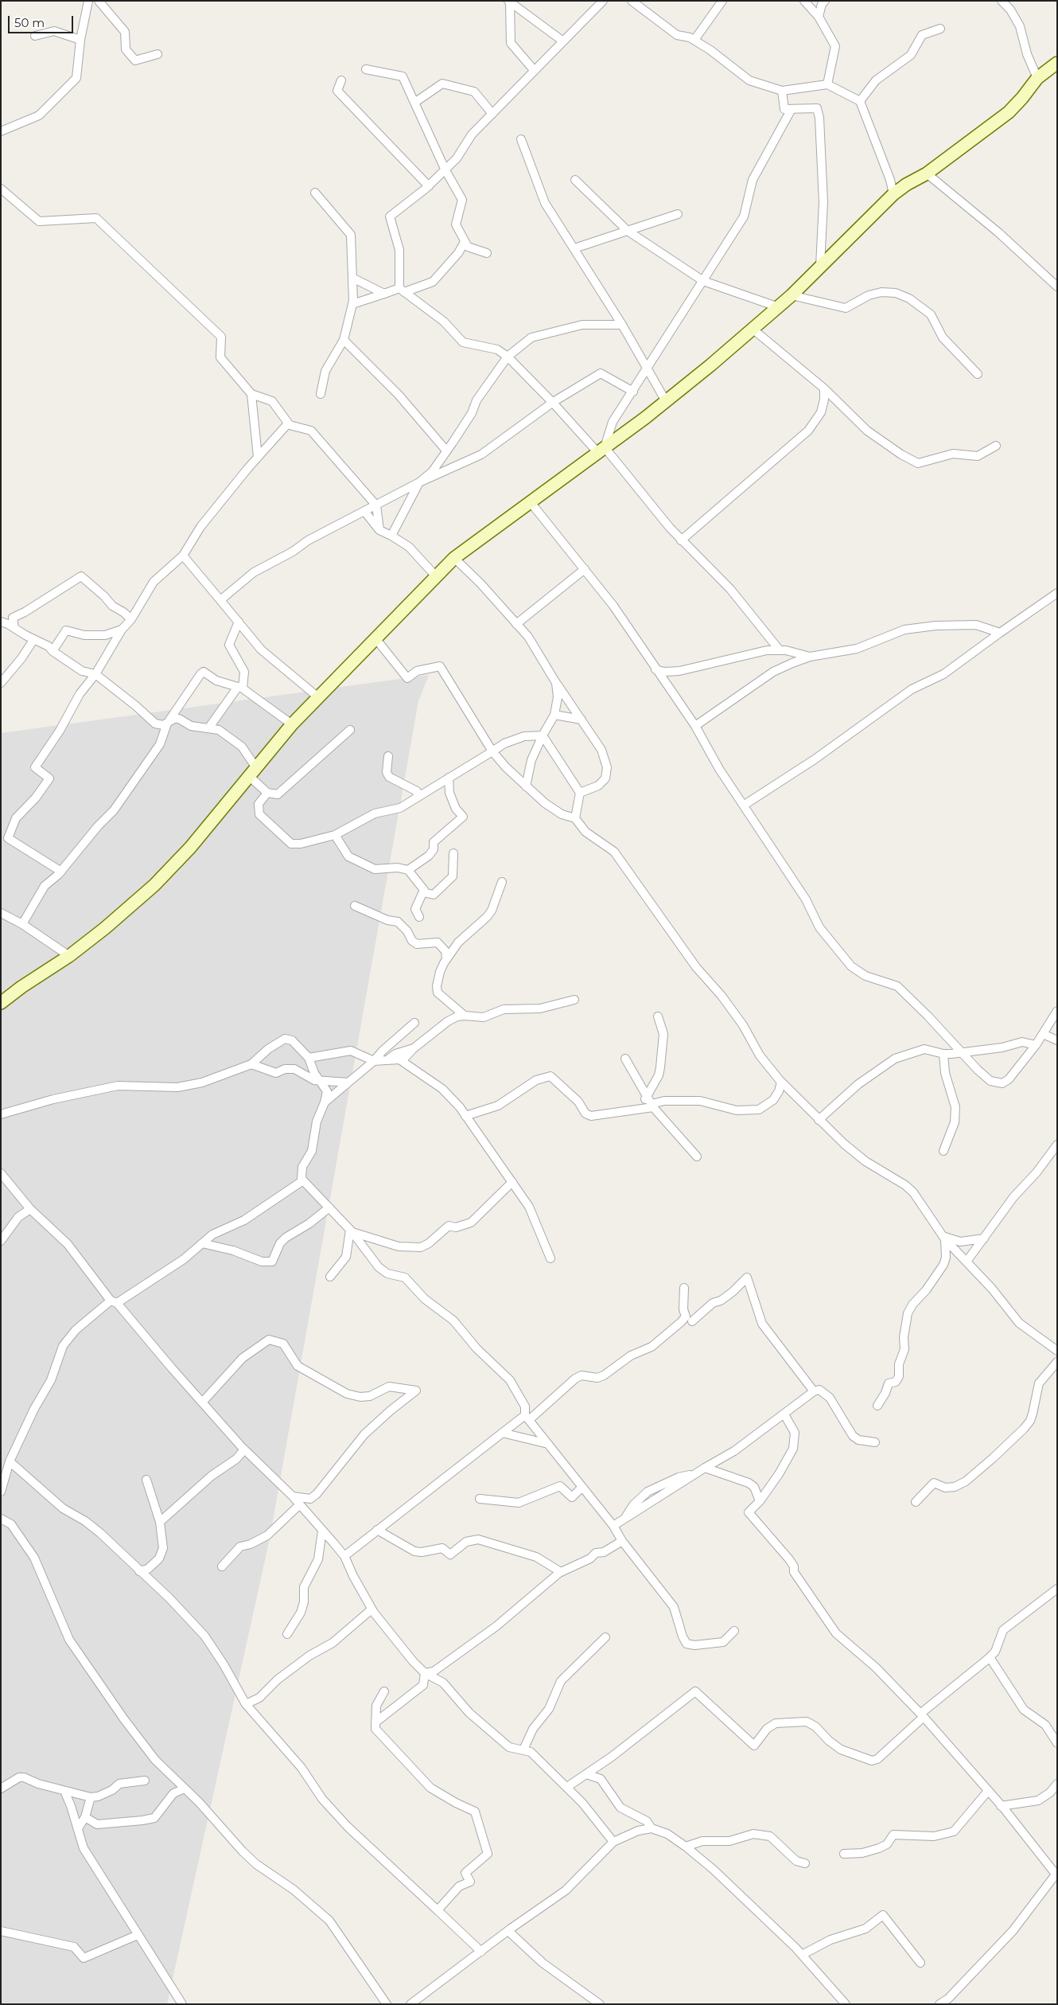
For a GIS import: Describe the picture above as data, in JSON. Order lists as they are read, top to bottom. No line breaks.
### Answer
{"scale_bar":"50 m"}
